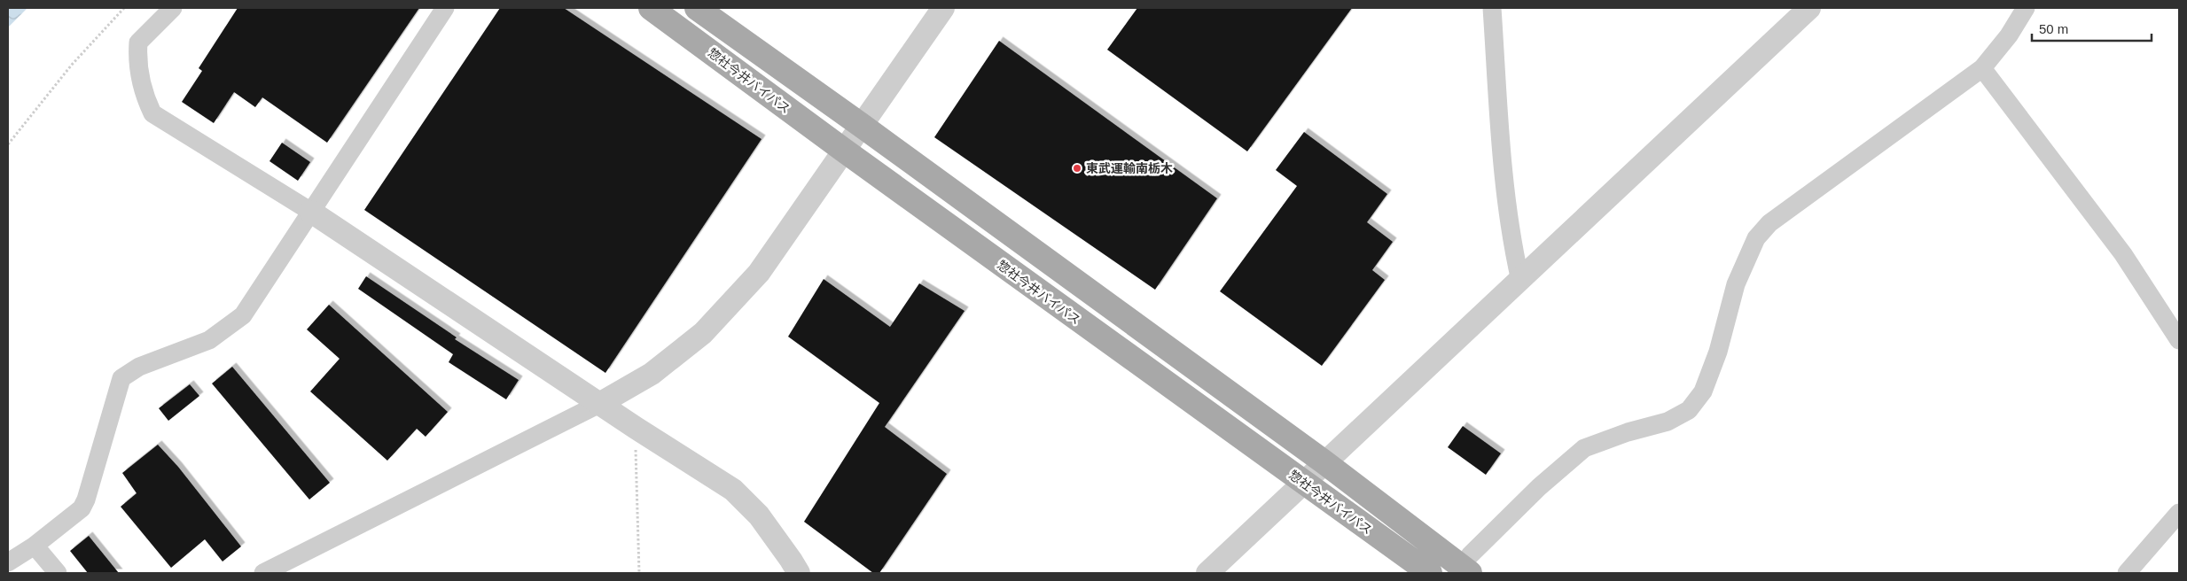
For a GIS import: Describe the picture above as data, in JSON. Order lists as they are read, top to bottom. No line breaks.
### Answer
{"streets":{"main road":["惣社今井バイパス"]},"places":["東武運輸南栃木"],"scale_bar":"50 m"}
